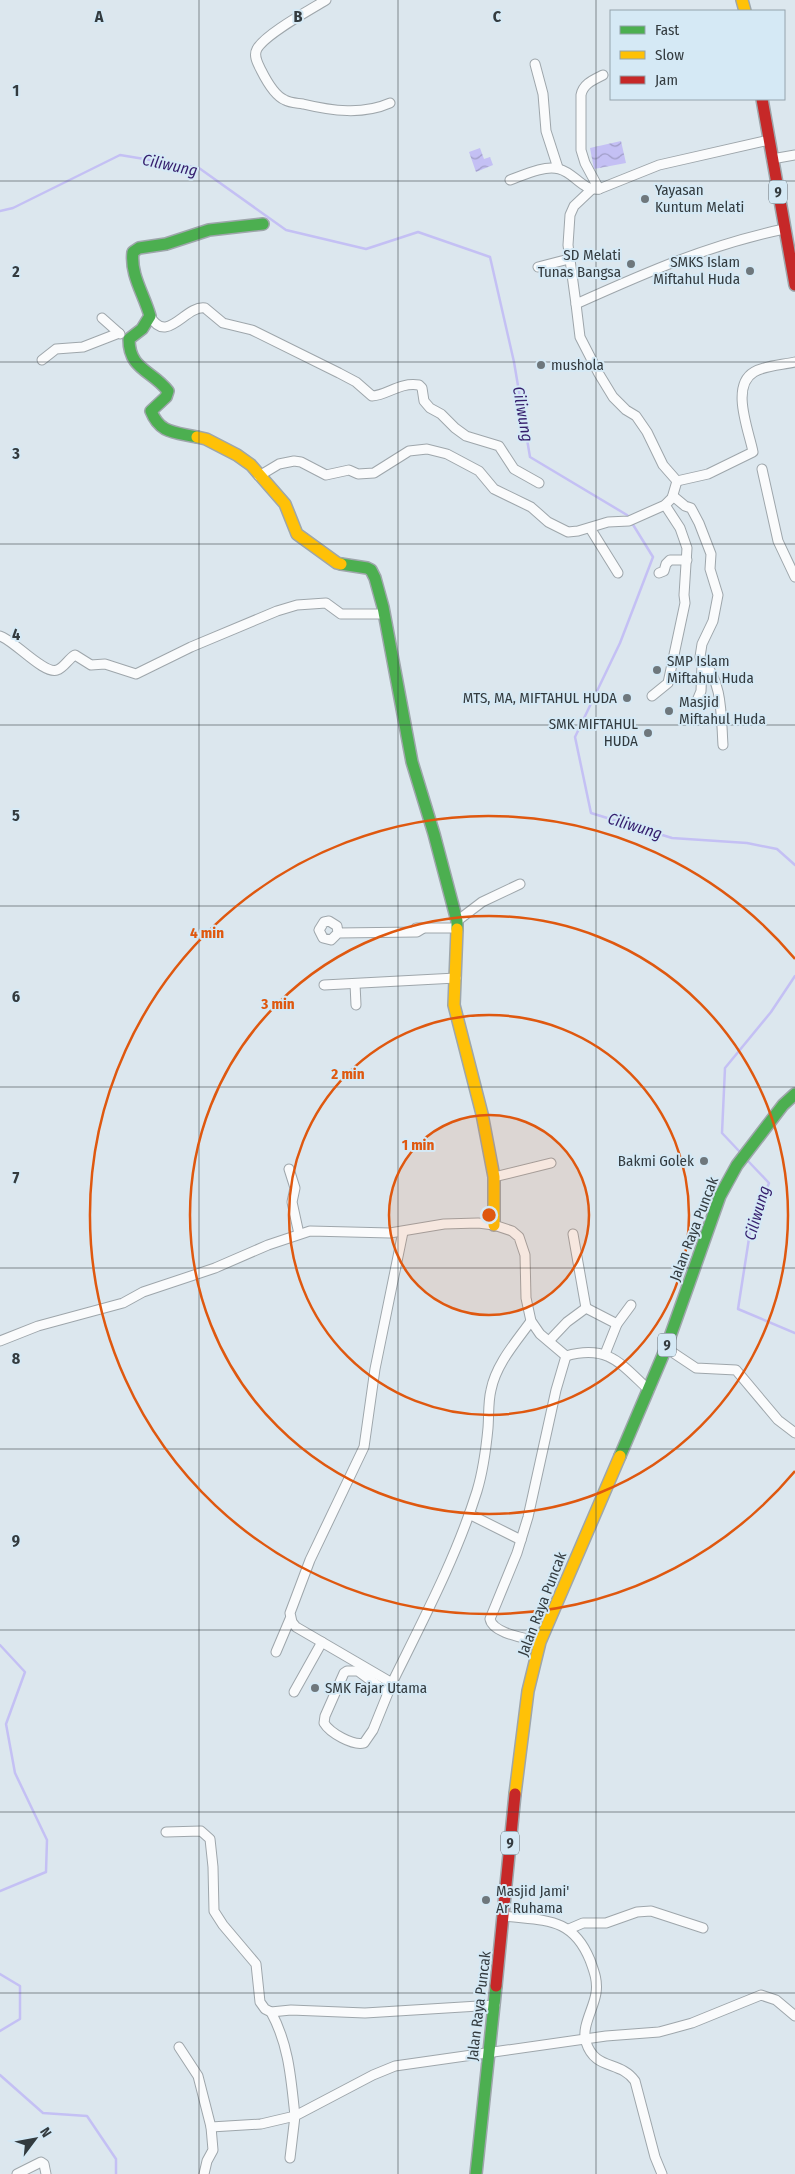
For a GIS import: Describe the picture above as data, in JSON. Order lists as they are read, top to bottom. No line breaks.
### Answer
{"streets":{"main road":["9","Jalan Raya Puncak"]},"water":["Ciliwung"],"places":["Yayasan Kuntum Melati","SD Melati Tunas Bangsa","SMKS Islam Miftahul Huda","mushola","SMP Islam Miftahul Huda","MTS, MA, MIFTAHUL HUDA","Masjid Miftahul Huda","SMK MIFTAHUL HUDA","Bakmi Golek","SMK Fajar Utama","Masjid Jami' Ar Ruhama"],"legend":["Fast","Slow","Jam"],"north":"top right","grid":{"columns":["A","B","C"],"rows":["1","2","3","4","5","6","7","8","9"]},"rings":["4 min","3 min","2 min","1 min"]}
